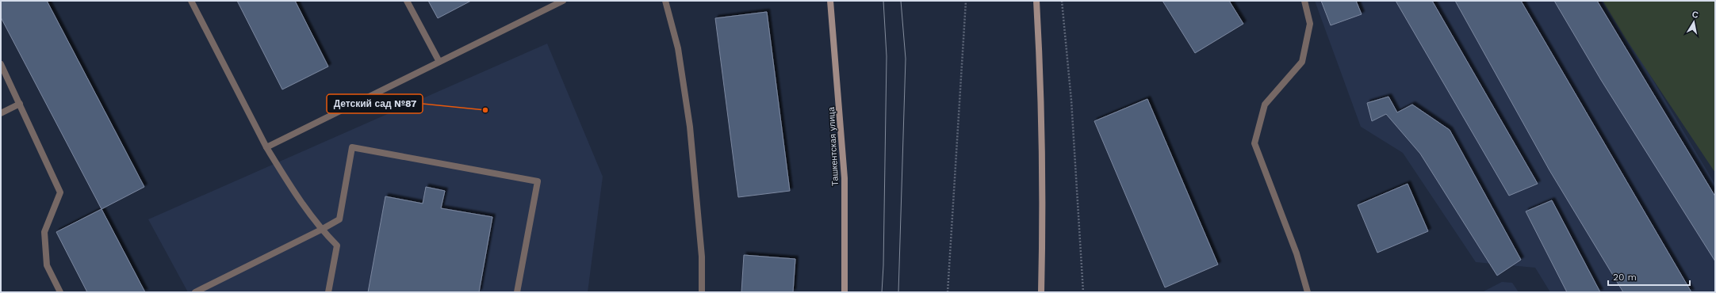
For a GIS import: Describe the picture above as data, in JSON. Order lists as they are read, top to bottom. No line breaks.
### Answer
{"streets":{"main road":["Ташкентская улица"]},"places":["Детский сад №87"],"scale_bar":"20 m","north":"top"}
